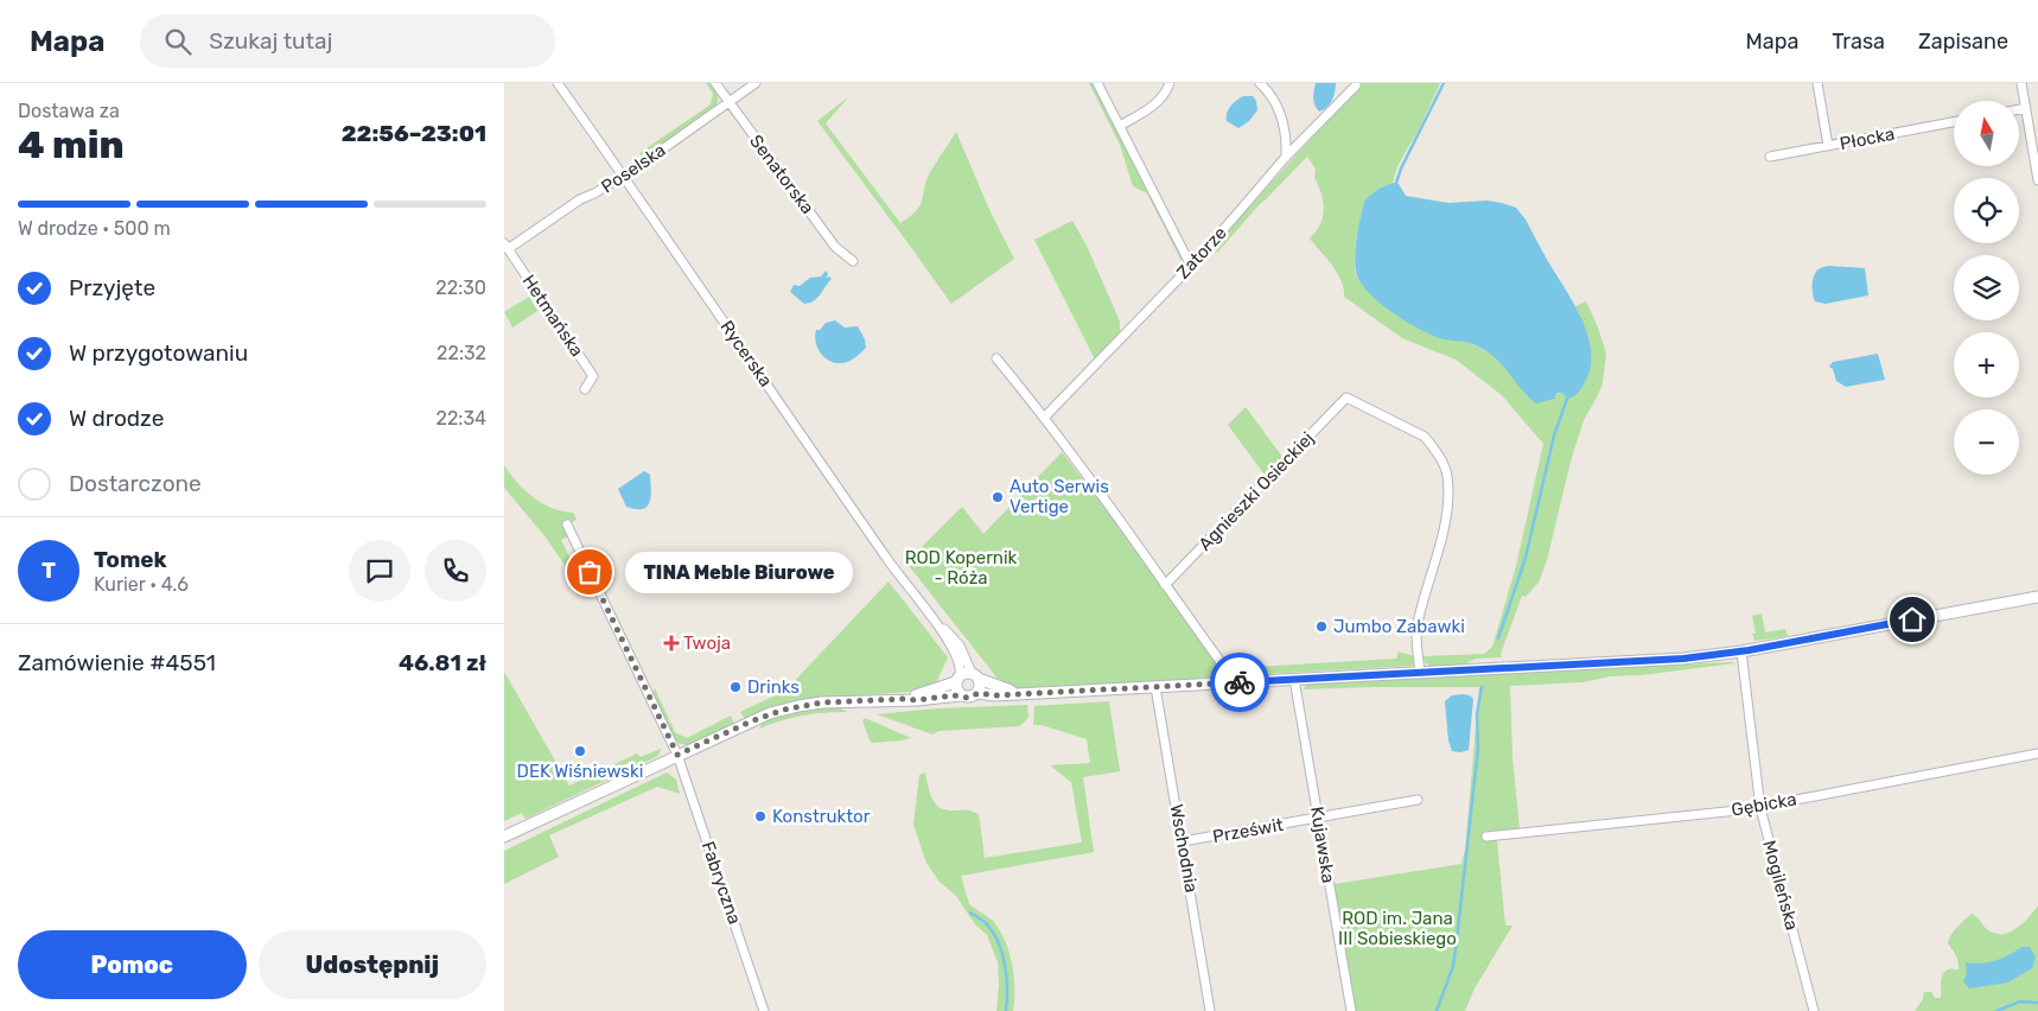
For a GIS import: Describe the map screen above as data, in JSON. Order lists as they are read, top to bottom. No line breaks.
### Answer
{"streets":{"street":["Płocka","Poselska","Senatorska","Zatorze","Hetmańska","Rycerska","Agnieszki Osieckiej","Gębicka","Prześwit","Kujawska","Wschodnia","Fabryczna","Mogileńska"]},"crossings":[["Poselska","Senatorska"],["Poselska","Hetmańska"],["Poselska","Rycerska"],["Gębicka","Mogileńska"],["Prześwit","Kujawska"],["Prześwit","Wschodnia"]],"parks":["ROD Kopernik - Róża","ROD im. Jana III Sobieskiego"],"places":{"other":["Auto Serwis Vertige","TINA Meble Biurowe","Jumbo Zabawki","Drinks","DEK Wiśniewski","Konstruktor"],"health":["Twoja"]},"north":"top","page":{"header":"Mapa","search":"Szukaj tutaj","nav":["Mapa","Trasa","Zapisane"],"heading":["4 min","Dostawa za","22:56–23:01"],"panel":["Tomek","Kurier · 4.6","Zamówienie #4551","46.81 zł"],"map_buttons":["+","−"],"bar":"W drodze · 500 m","list":[["Przyjęte","22:30"],["W przygotowaniu","22:32"],["W drodze","22:34"],"Dostarczone"],"round":"T","bubble":"TINA Meble Biurowe","buttons":["Pomoc","Udostępnij"]}}
